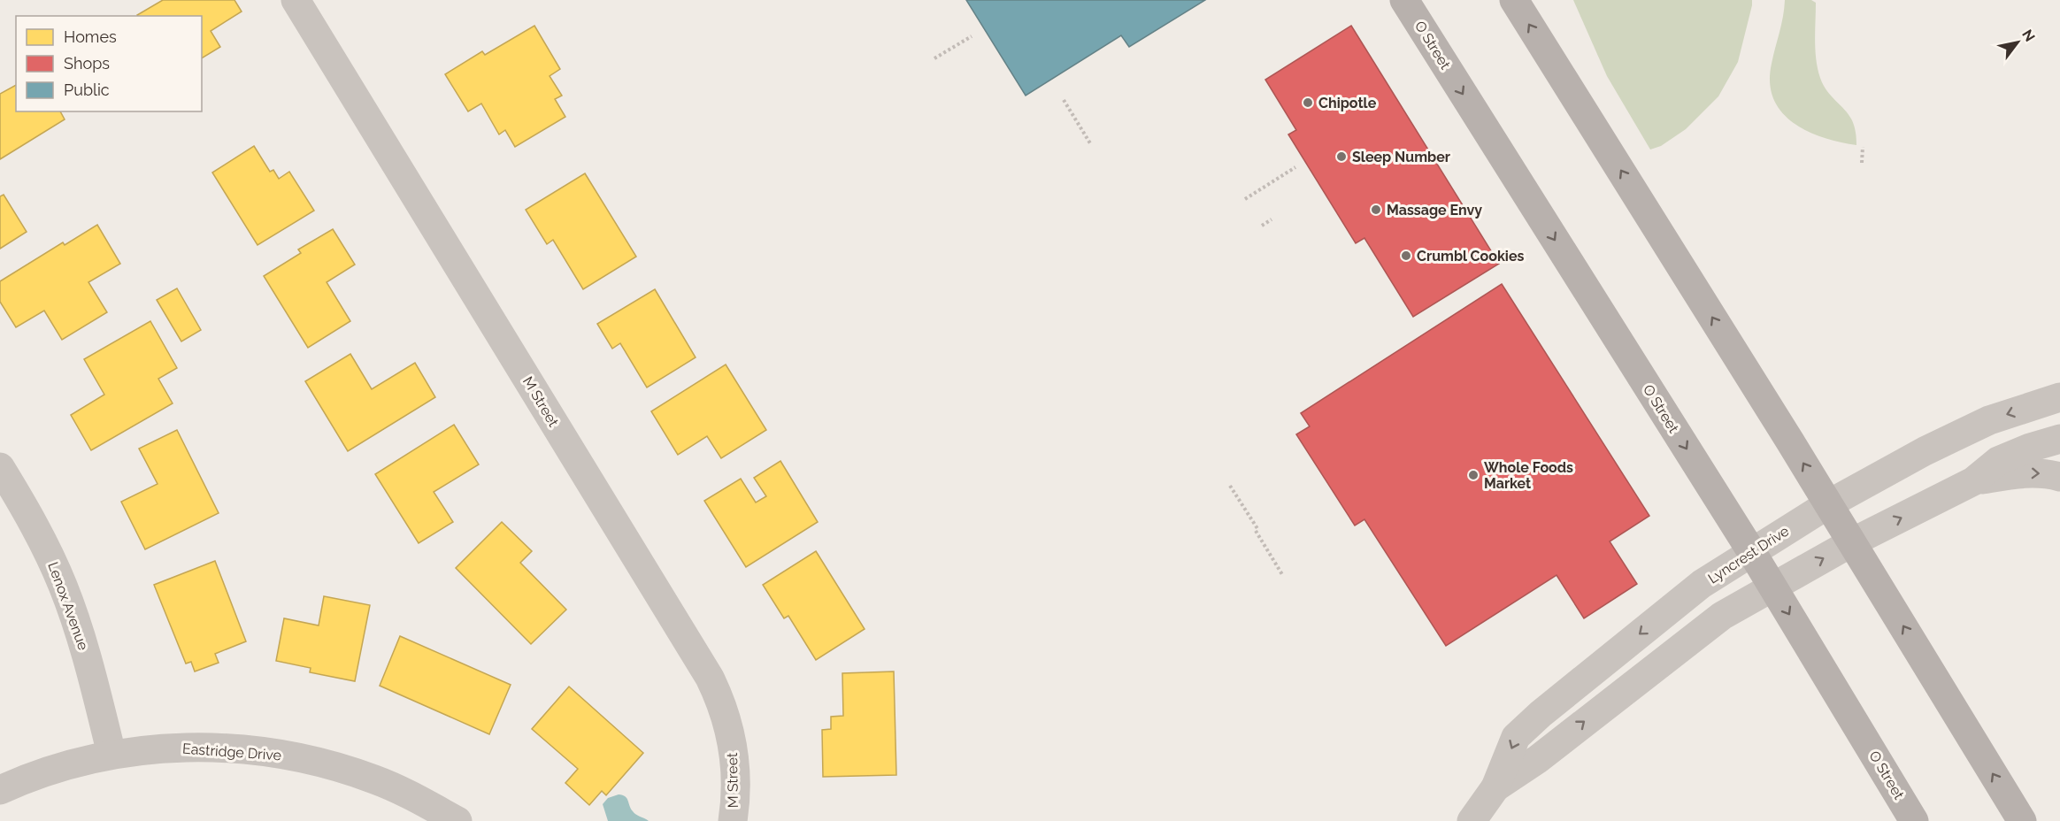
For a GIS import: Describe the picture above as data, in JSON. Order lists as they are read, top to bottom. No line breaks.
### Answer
{"streets":{"main road":["O Street"],"street":["M Street","Lyncrest Drive","Lenox Avenue","Eastridge Drive"]},"crossings":[["O Street","Lyncrest Drive"],["Lenox Avenue","Eastridge Drive"]],"places":["Chipotle","Sleep Number","Massage Envy","Crumbl Cookies","Whole Foods Market"],"legend":["Homes","Shops","Public"],"north":"top right"}
